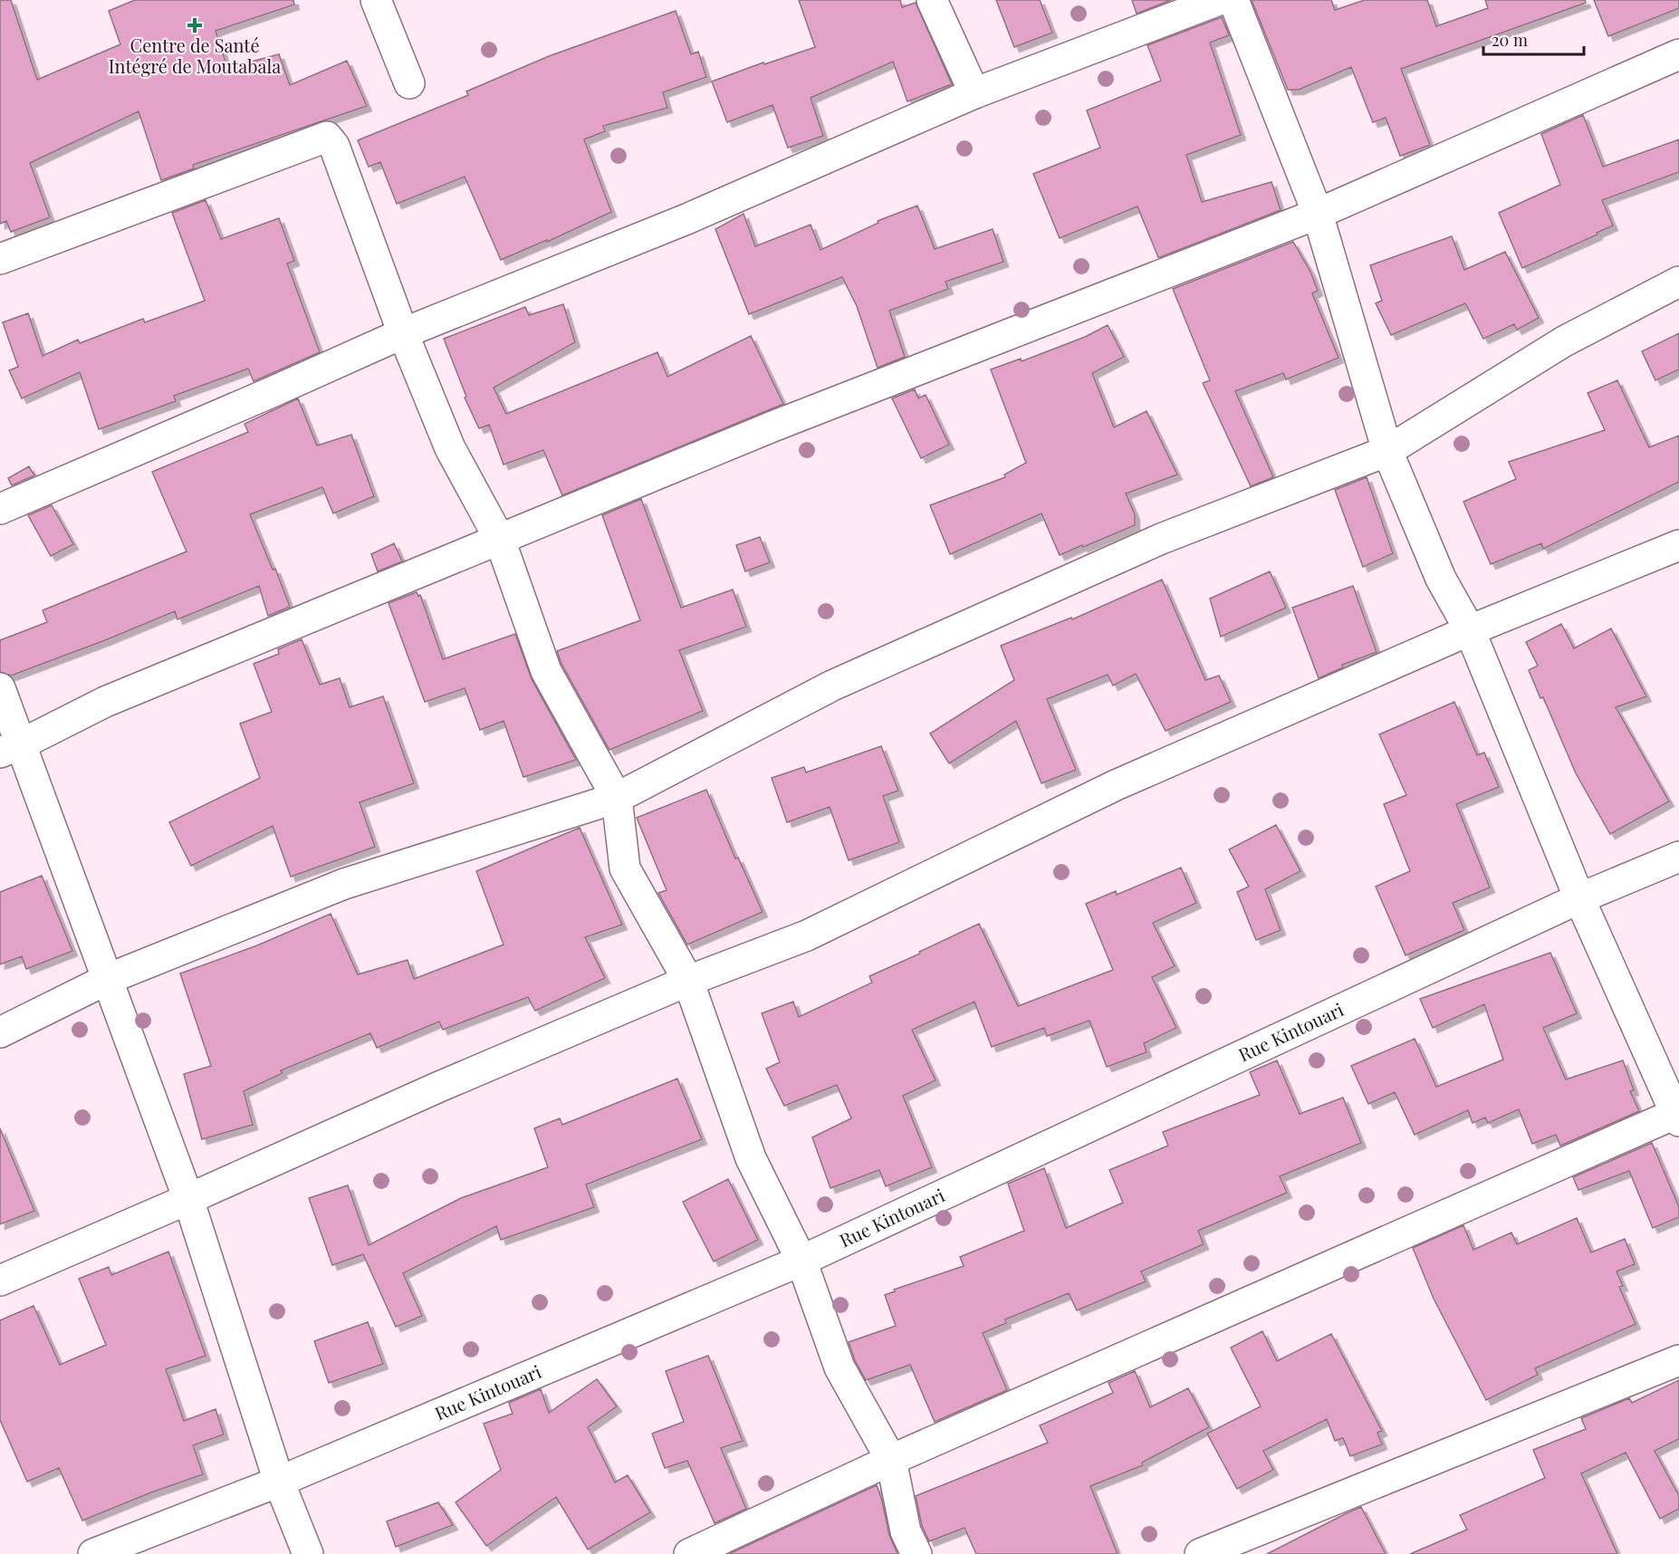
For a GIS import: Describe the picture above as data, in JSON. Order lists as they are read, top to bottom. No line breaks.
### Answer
{"streets":{"street":["Rue Kintouari"]},"places":{"health":["Centre de Santé Intégré de Moutabala"]},"scale_bar":"20 m"}
